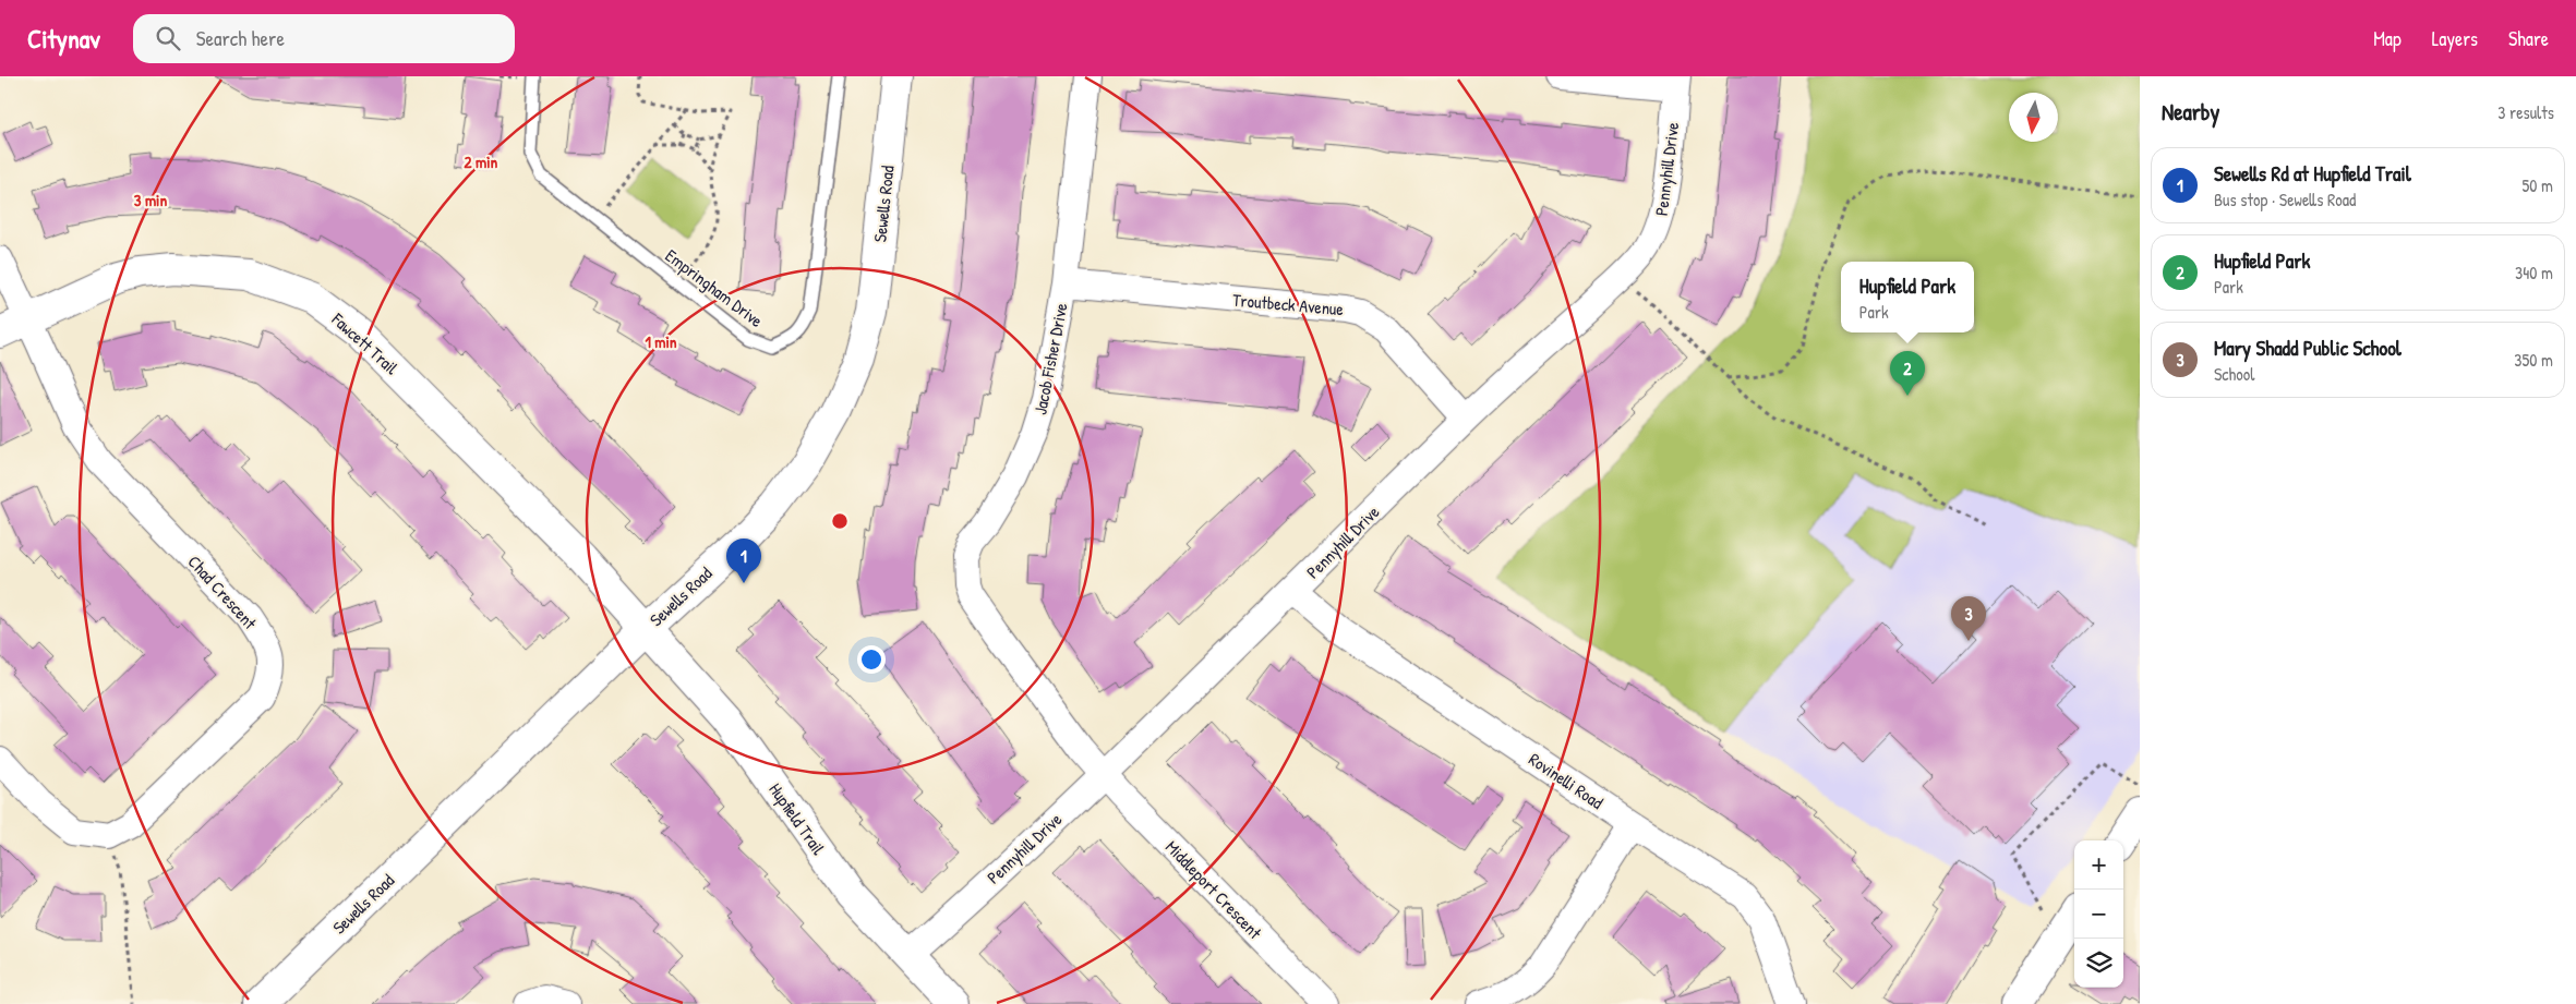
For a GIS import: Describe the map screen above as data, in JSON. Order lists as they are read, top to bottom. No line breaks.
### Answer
{"streets":{"street":["Pennyhill Drive","Sewells Road","Troutbeck Avenue","Fawcett Trail","Jacob Fisher Drive","Chad Crescent","Rovinelli Road","Hupfield Trail","Middleport Crescent"],"lane":["Empringham Drive"]},"crossings":[["Pennyhill Drive","Troutbeck Avenue"],["Pennyhill Drive","Jacob Fisher Drive"],["Pennyhill Drive","Rovinelli Road"],["Pennyhill Drive","Hupfield Trail"],["Pennyhill Drive","Middleport Crescent"],["Sewells Road","Fawcett Trail"],["Sewells Road","Hupfield Trail"],["Troutbeck Avenue","Jacob Fisher Drive"],["Fawcett Trail","Chad Crescent"],["Fawcett Trail","Hupfield Trail"],["Jacob Fisher Drive","Middleport Crescent"]],"north":"bottom","page":{"header":"Citynav","search":"Search here","nav":["Map","Layers","Share"],"heading":["Nearby","3 results"],"list":[{"mark":"1","name":"Sewells Rd at Hupfield Trail","note":"Bus stop · Sewells Road","value":"50 m"},{"mark":"2","name":"Hupfield Park","note":"Park","value":"340 m"},{"mark":"3","name":"Mary Shadd Public School","note":"School","value":"350 m"}],"popup":["Hupfield Park","Park"],"pins":["2","1","3"],"map_buttons":["+","−"]},"rings":["2 min","3 min","1 min"]}
